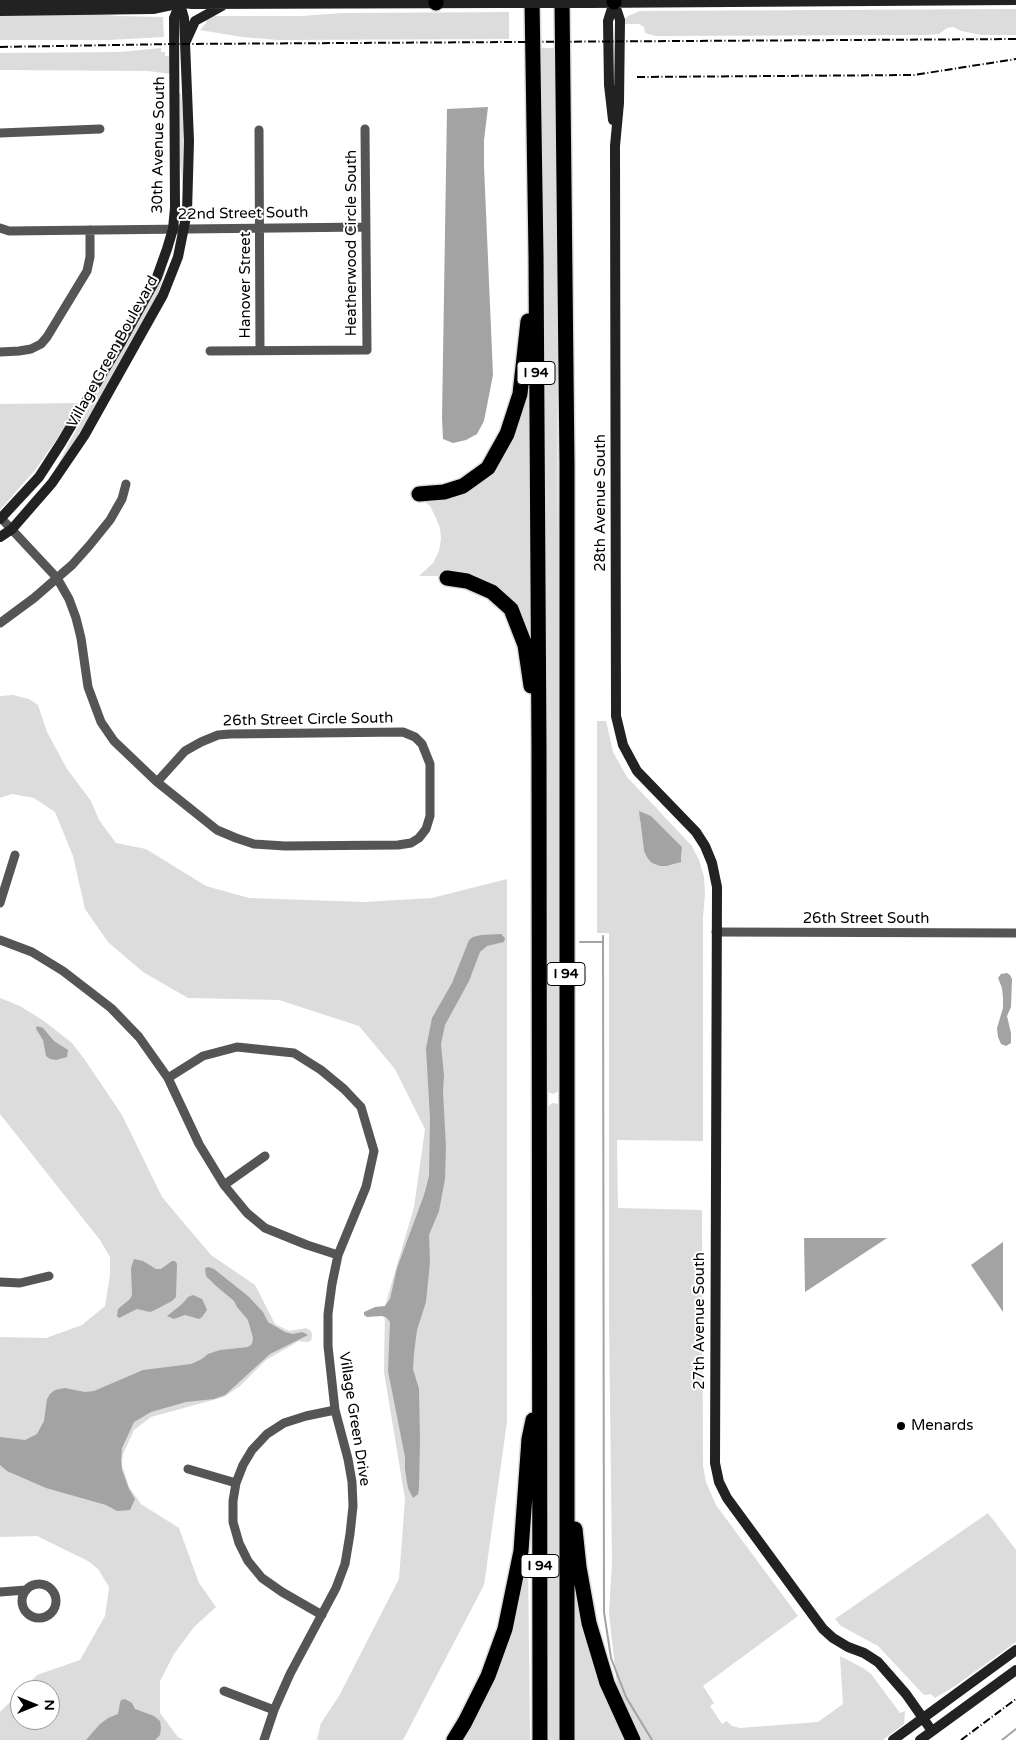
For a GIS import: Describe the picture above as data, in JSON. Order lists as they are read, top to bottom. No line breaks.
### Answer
{"streets":{"highway":["I 94"],"street":["30th Avenue South","22nd Street South","Heatherwood Circle South","Hanover Street","Village Green Boulevard","28th Avenue South","26th Street Circle South","26th Street South","27th Avenue South","Village Green Drive"]},"crossings":[["30th Avenue South","22nd Street South"],["30th Avenue South","Village Green Boulevard"],["22nd Street South","Heatherwood Circle South"],["22nd Street South","Hanover Street"],["22nd Street South","Village Green Boulevard"],["Heatherwood Circle South","Hanover Street"],["Village Green Boulevard","26th Street Circle South"],["28th Avenue South","27th Avenue South"],["26th Street South","27th Avenue South"]],"places":["Menards"],"north":"right"}
